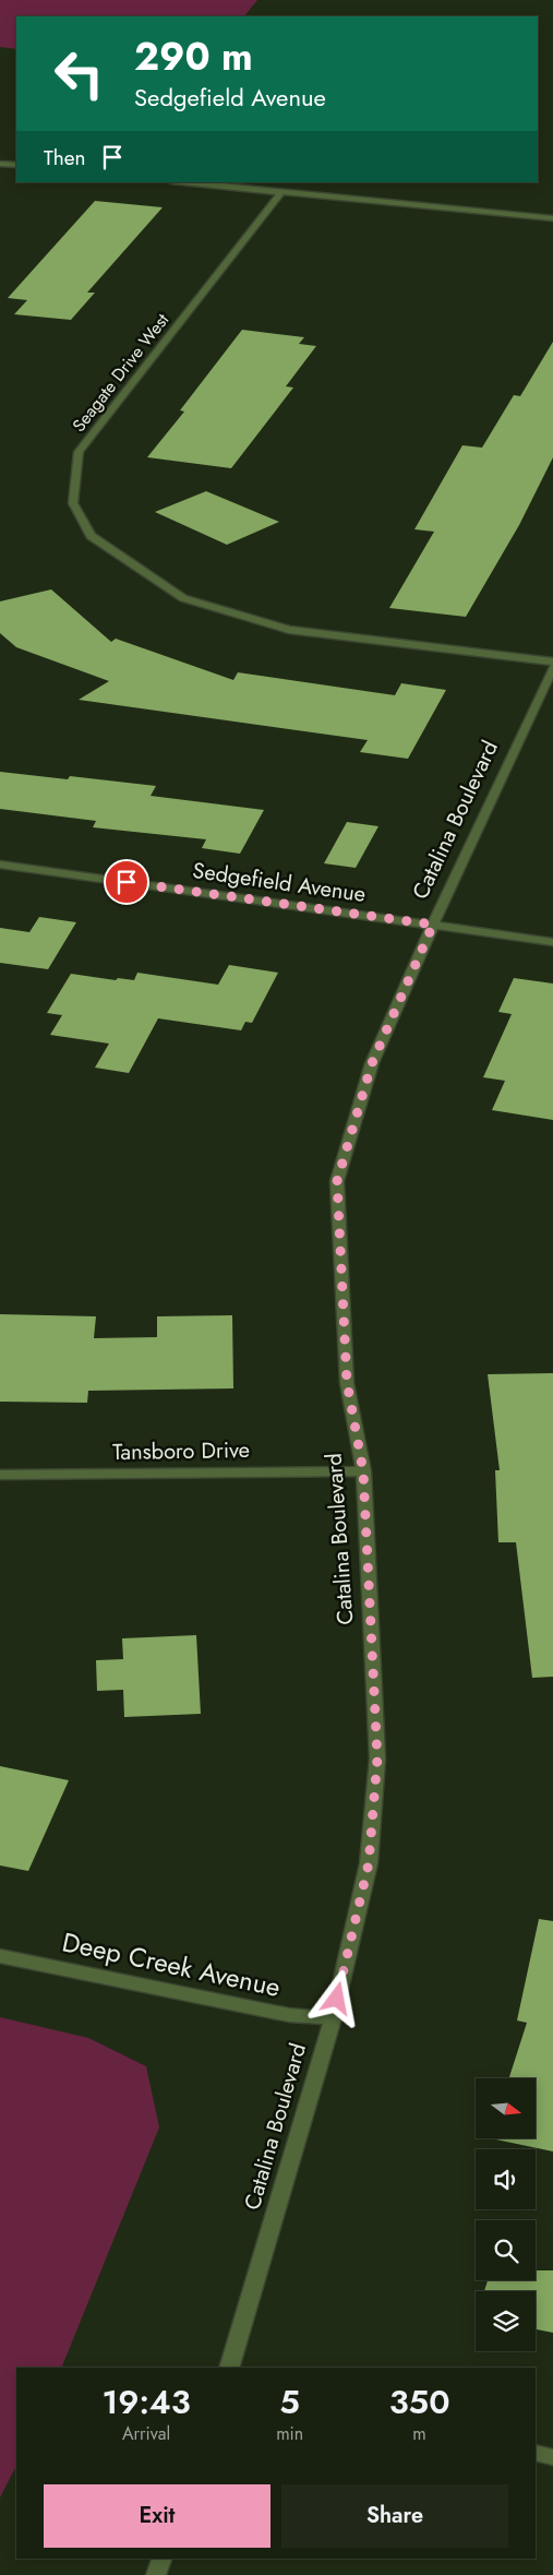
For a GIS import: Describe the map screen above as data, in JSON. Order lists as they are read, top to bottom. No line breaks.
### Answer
{"streets":{"street":["Seagate Drive West","Catalina Boulevard","Sedgefield Avenue","Tansboro Drive","Deep Creek Avenue"]},"crossings":[["Catalina Boulevard","Sedgefield Avenue"],["Catalina Boulevard","Tansboro Drive"],["Catalina Boulevard","Deep Creek Avenue"]],"north":"right","page":{"turn":["290 m","Sedgefield Avenue"],"then":"Then","eta":["19:43","Arrival","5","min","350","m"],"buttons":["Exit","Share"]}}
